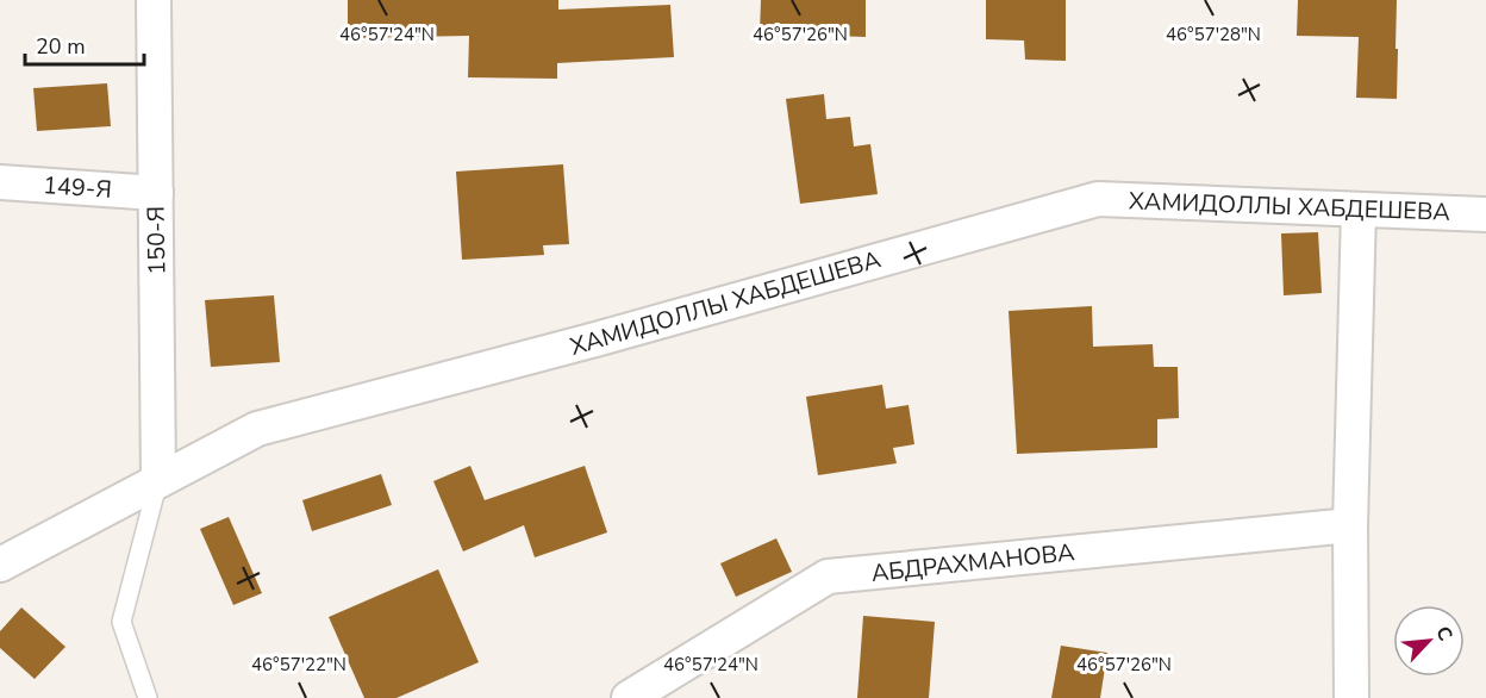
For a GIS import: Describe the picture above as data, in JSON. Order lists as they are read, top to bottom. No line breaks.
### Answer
{"streets":{"street":["149-Я","ХАМИДОЛЛЫ ХАБДЕШЕВА","150-Я","АБДРАХМАНОВА"]},"crossings":[["149-Я","150-Я"],["ХАМИДОЛЛЫ ХАБДЕШЕВА","150-Я"]],"scale_bar":"20 m","north":"top right","coordinates":["46°57'24\"N","46°57'26\"N","46°57'28\"N","46°57'22\"N"]}
